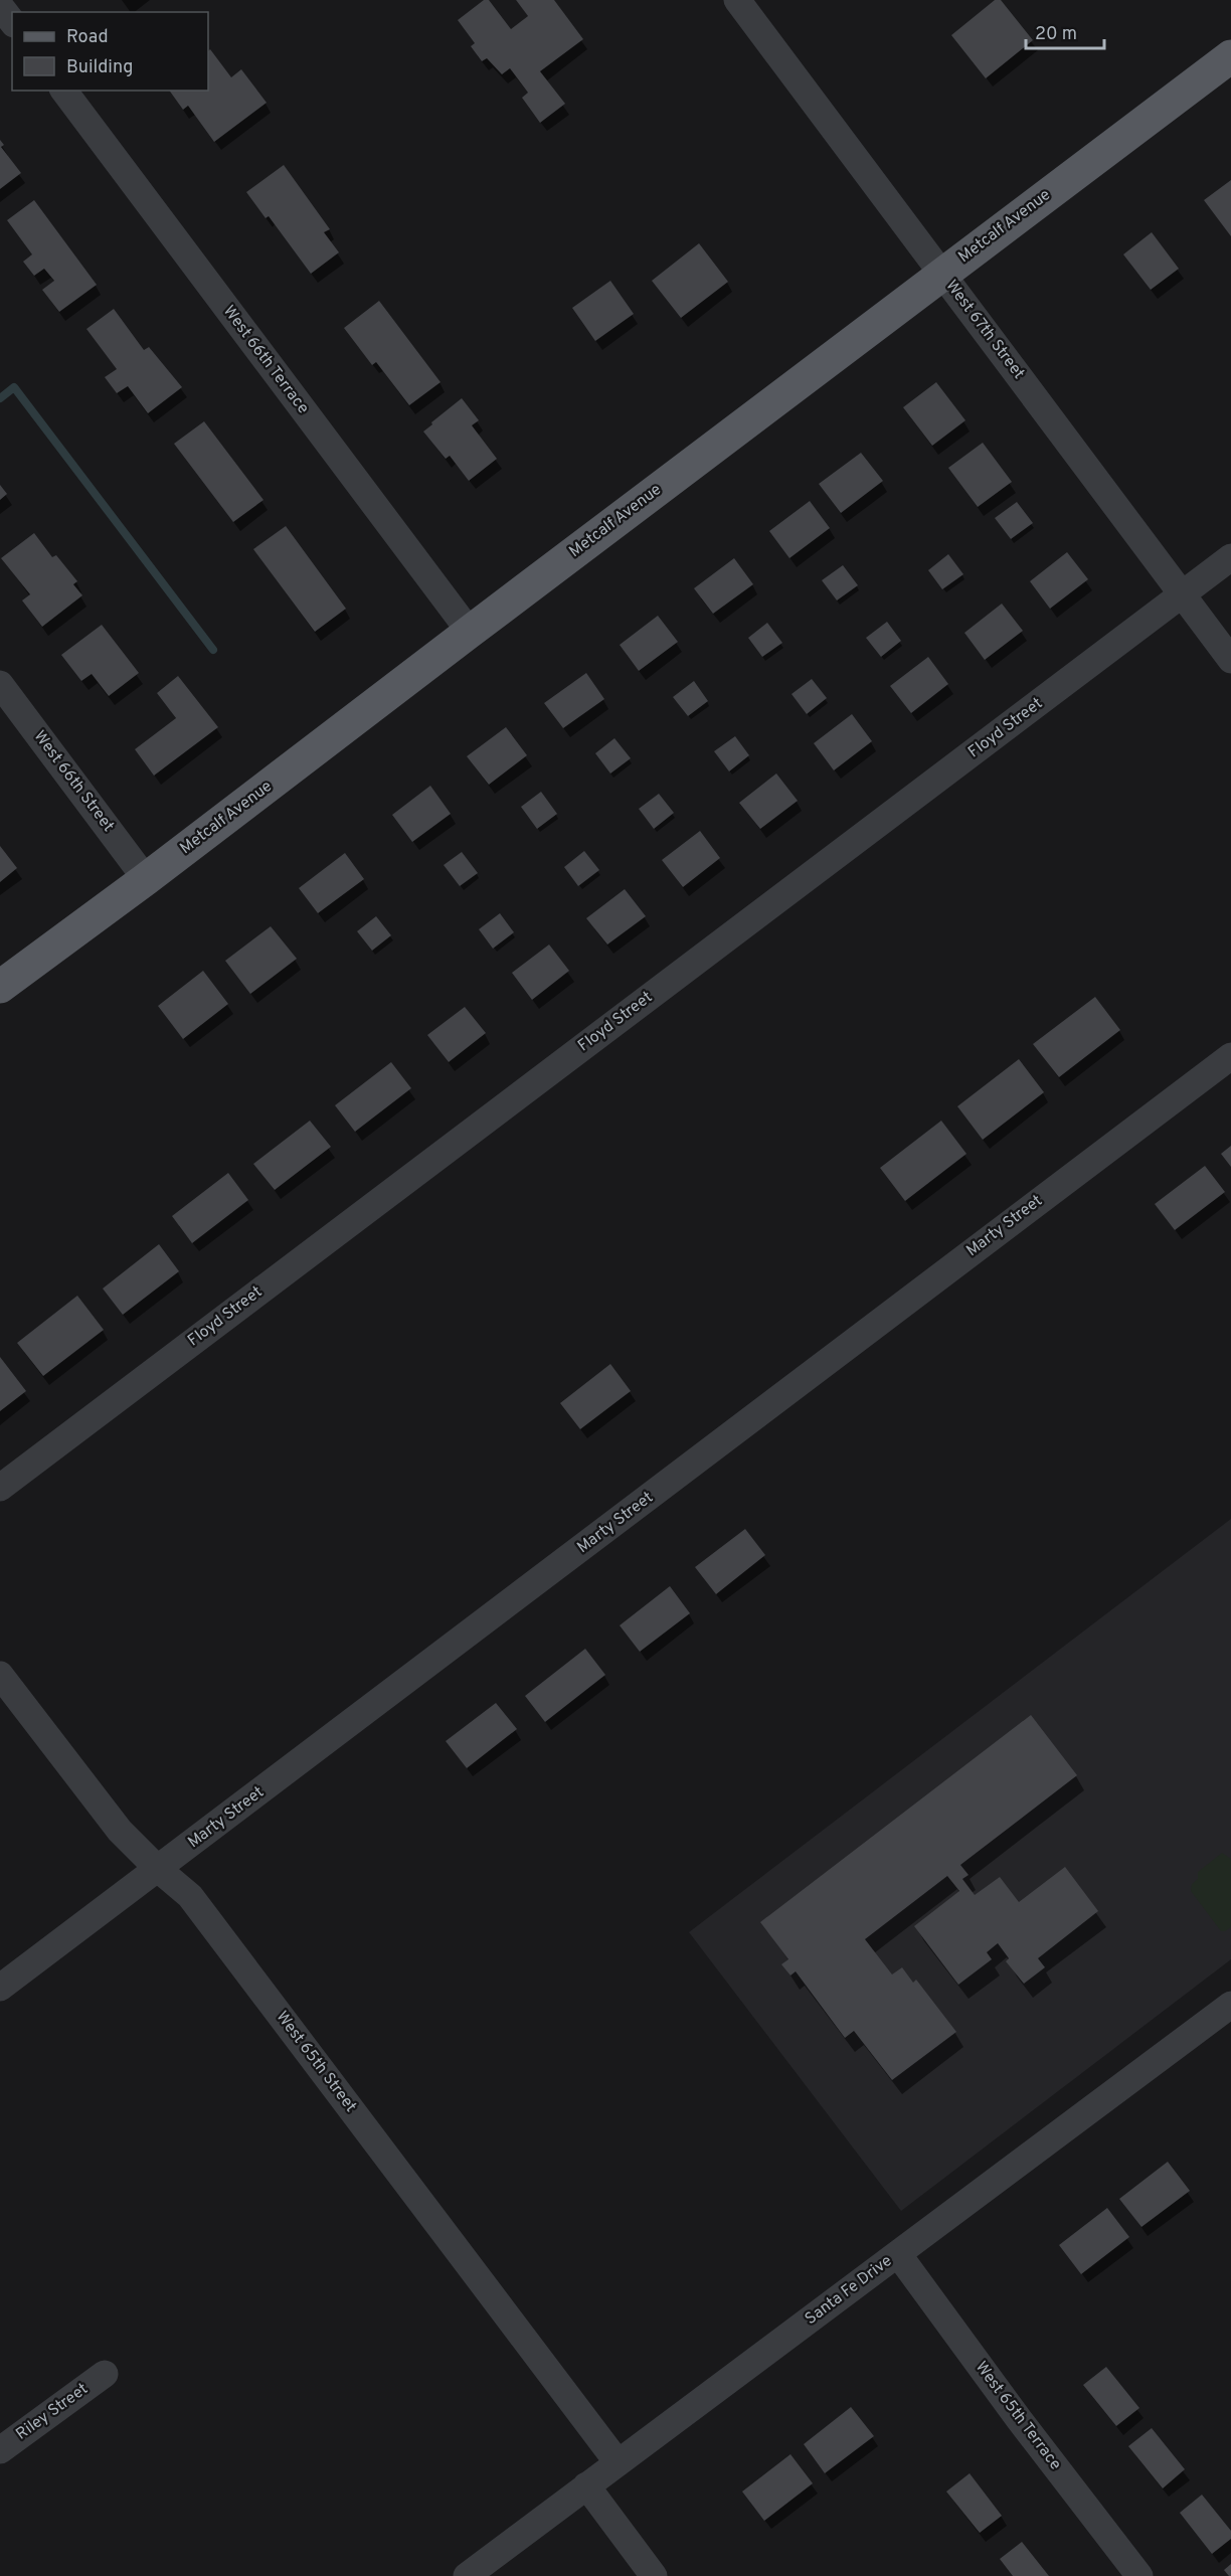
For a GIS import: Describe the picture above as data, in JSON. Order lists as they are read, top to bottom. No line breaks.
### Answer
{"streets":{"main road":["Metcalf Avenue"],"street":["West 67th Street","West 66th Terrace","Floyd Street","West 66th Street","Marty Street","West 65th Street","Santa Fe Drive","Riley Street","West 65th Terrace"]},"crossings":[["Metcalf Avenue","West 67th Street"],["Metcalf Avenue","West 66th Terrace"],["Metcalf Avenue","West 66th Street"],["West 67th Street","Floyd Street"],["Marty Street","West 65th Street"],["West 65th Street","Santa Fe Drive"],["Santa Fe Drive","West 65th Terrace"]],"legend":["Road","Building"],"scale_bar":"20 m"}
